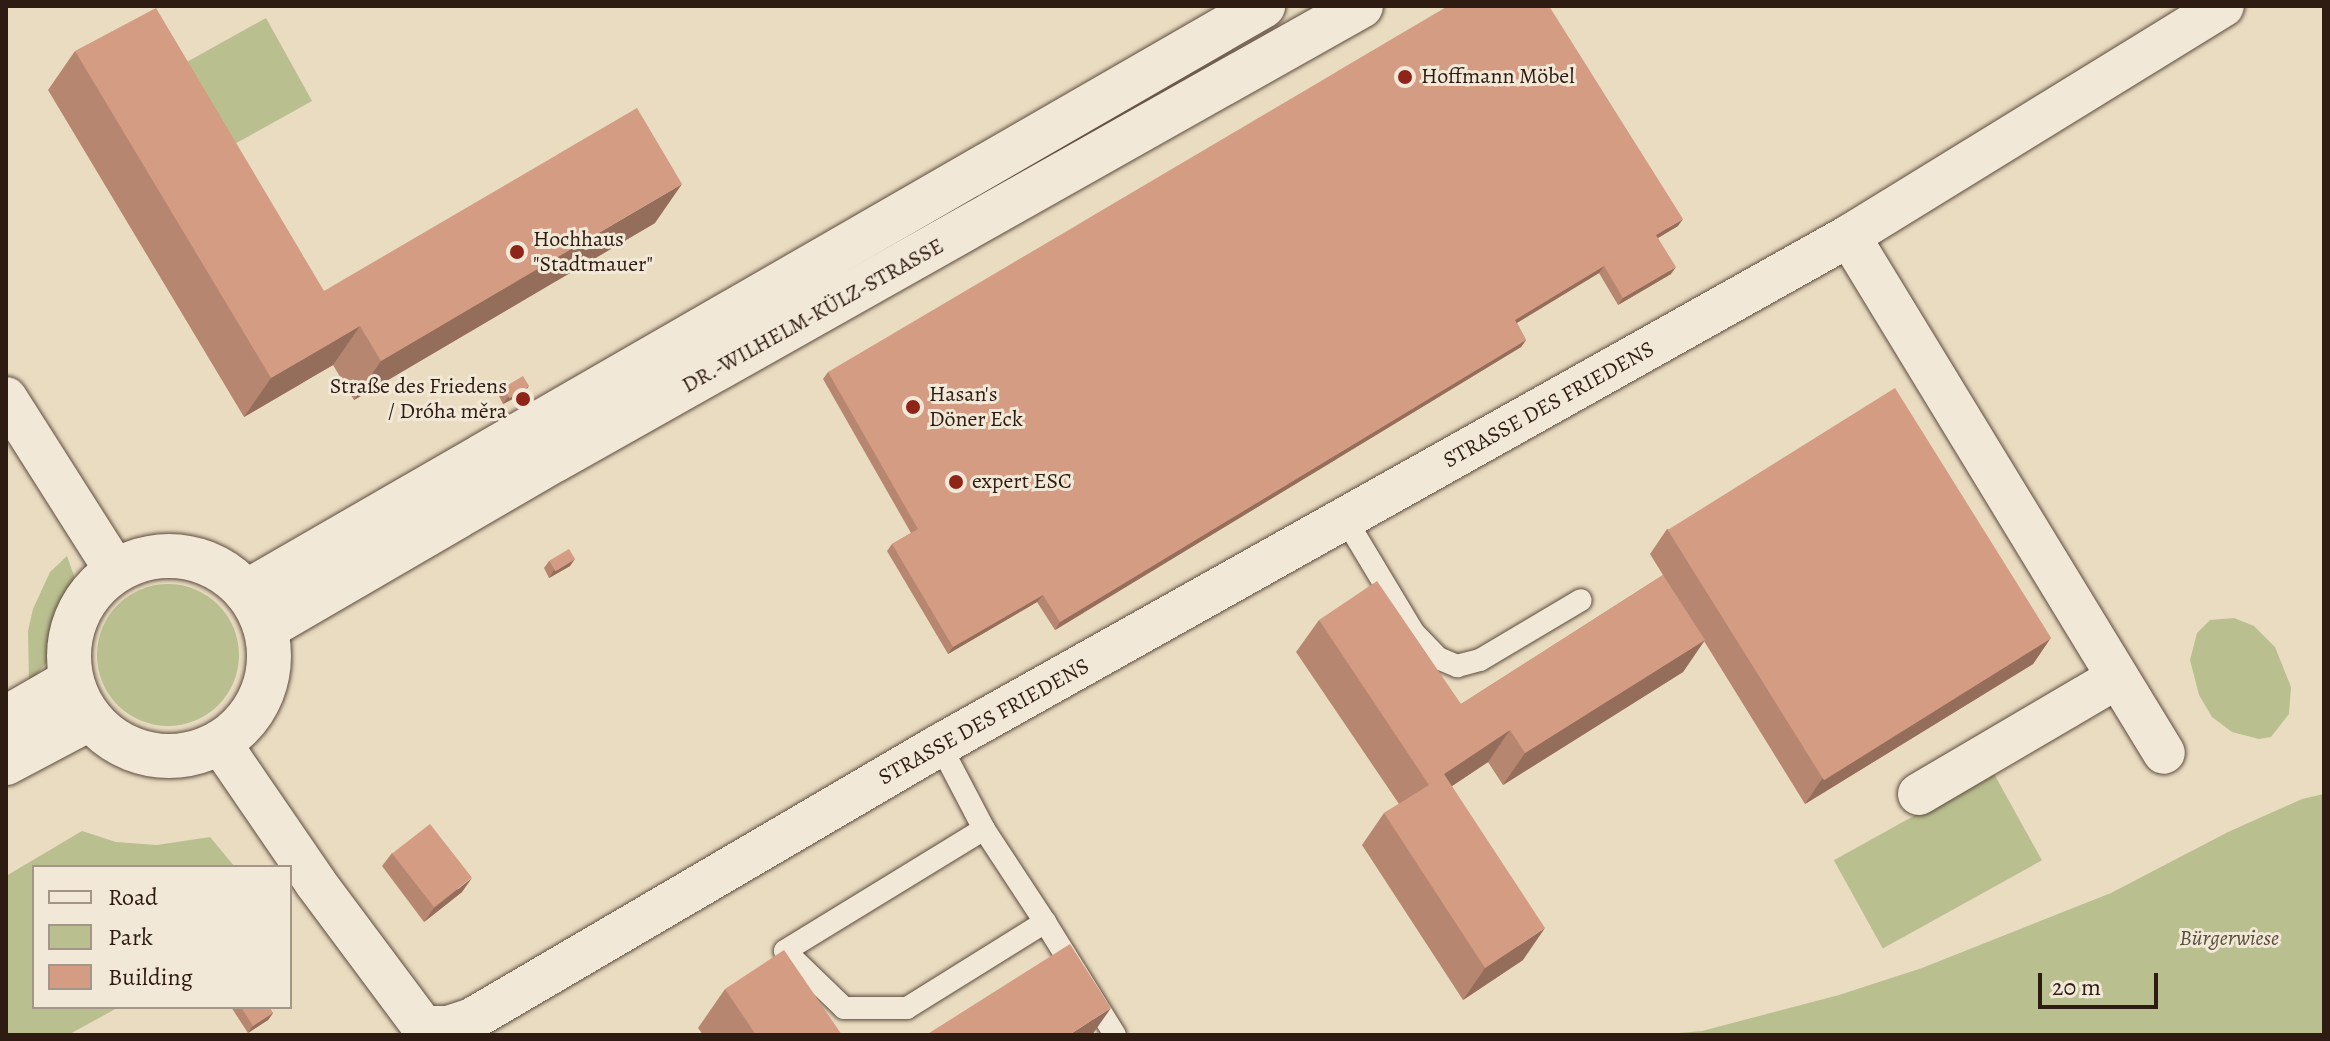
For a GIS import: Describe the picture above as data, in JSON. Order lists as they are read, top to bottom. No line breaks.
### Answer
{"streets":{"street":["DR.-WILHELM-KÜLZ-STRASSE","STRASSE DES FRIEDENS"]},"crossings":[["DR.-WILHELM-KÜLZ-STRASSE","STRASSE DES FRIEDENS"]],"parks":["Bürgerwiese"],"places":["Hoffmann Möbel","Hochhaus \"Stadtmauer\"","Straße des Friedens / Dróha měra","Hasan's Döner Eck","expert ESC"],"legend":["Road","Park","Building"],"scale_bar":"20 m"}
